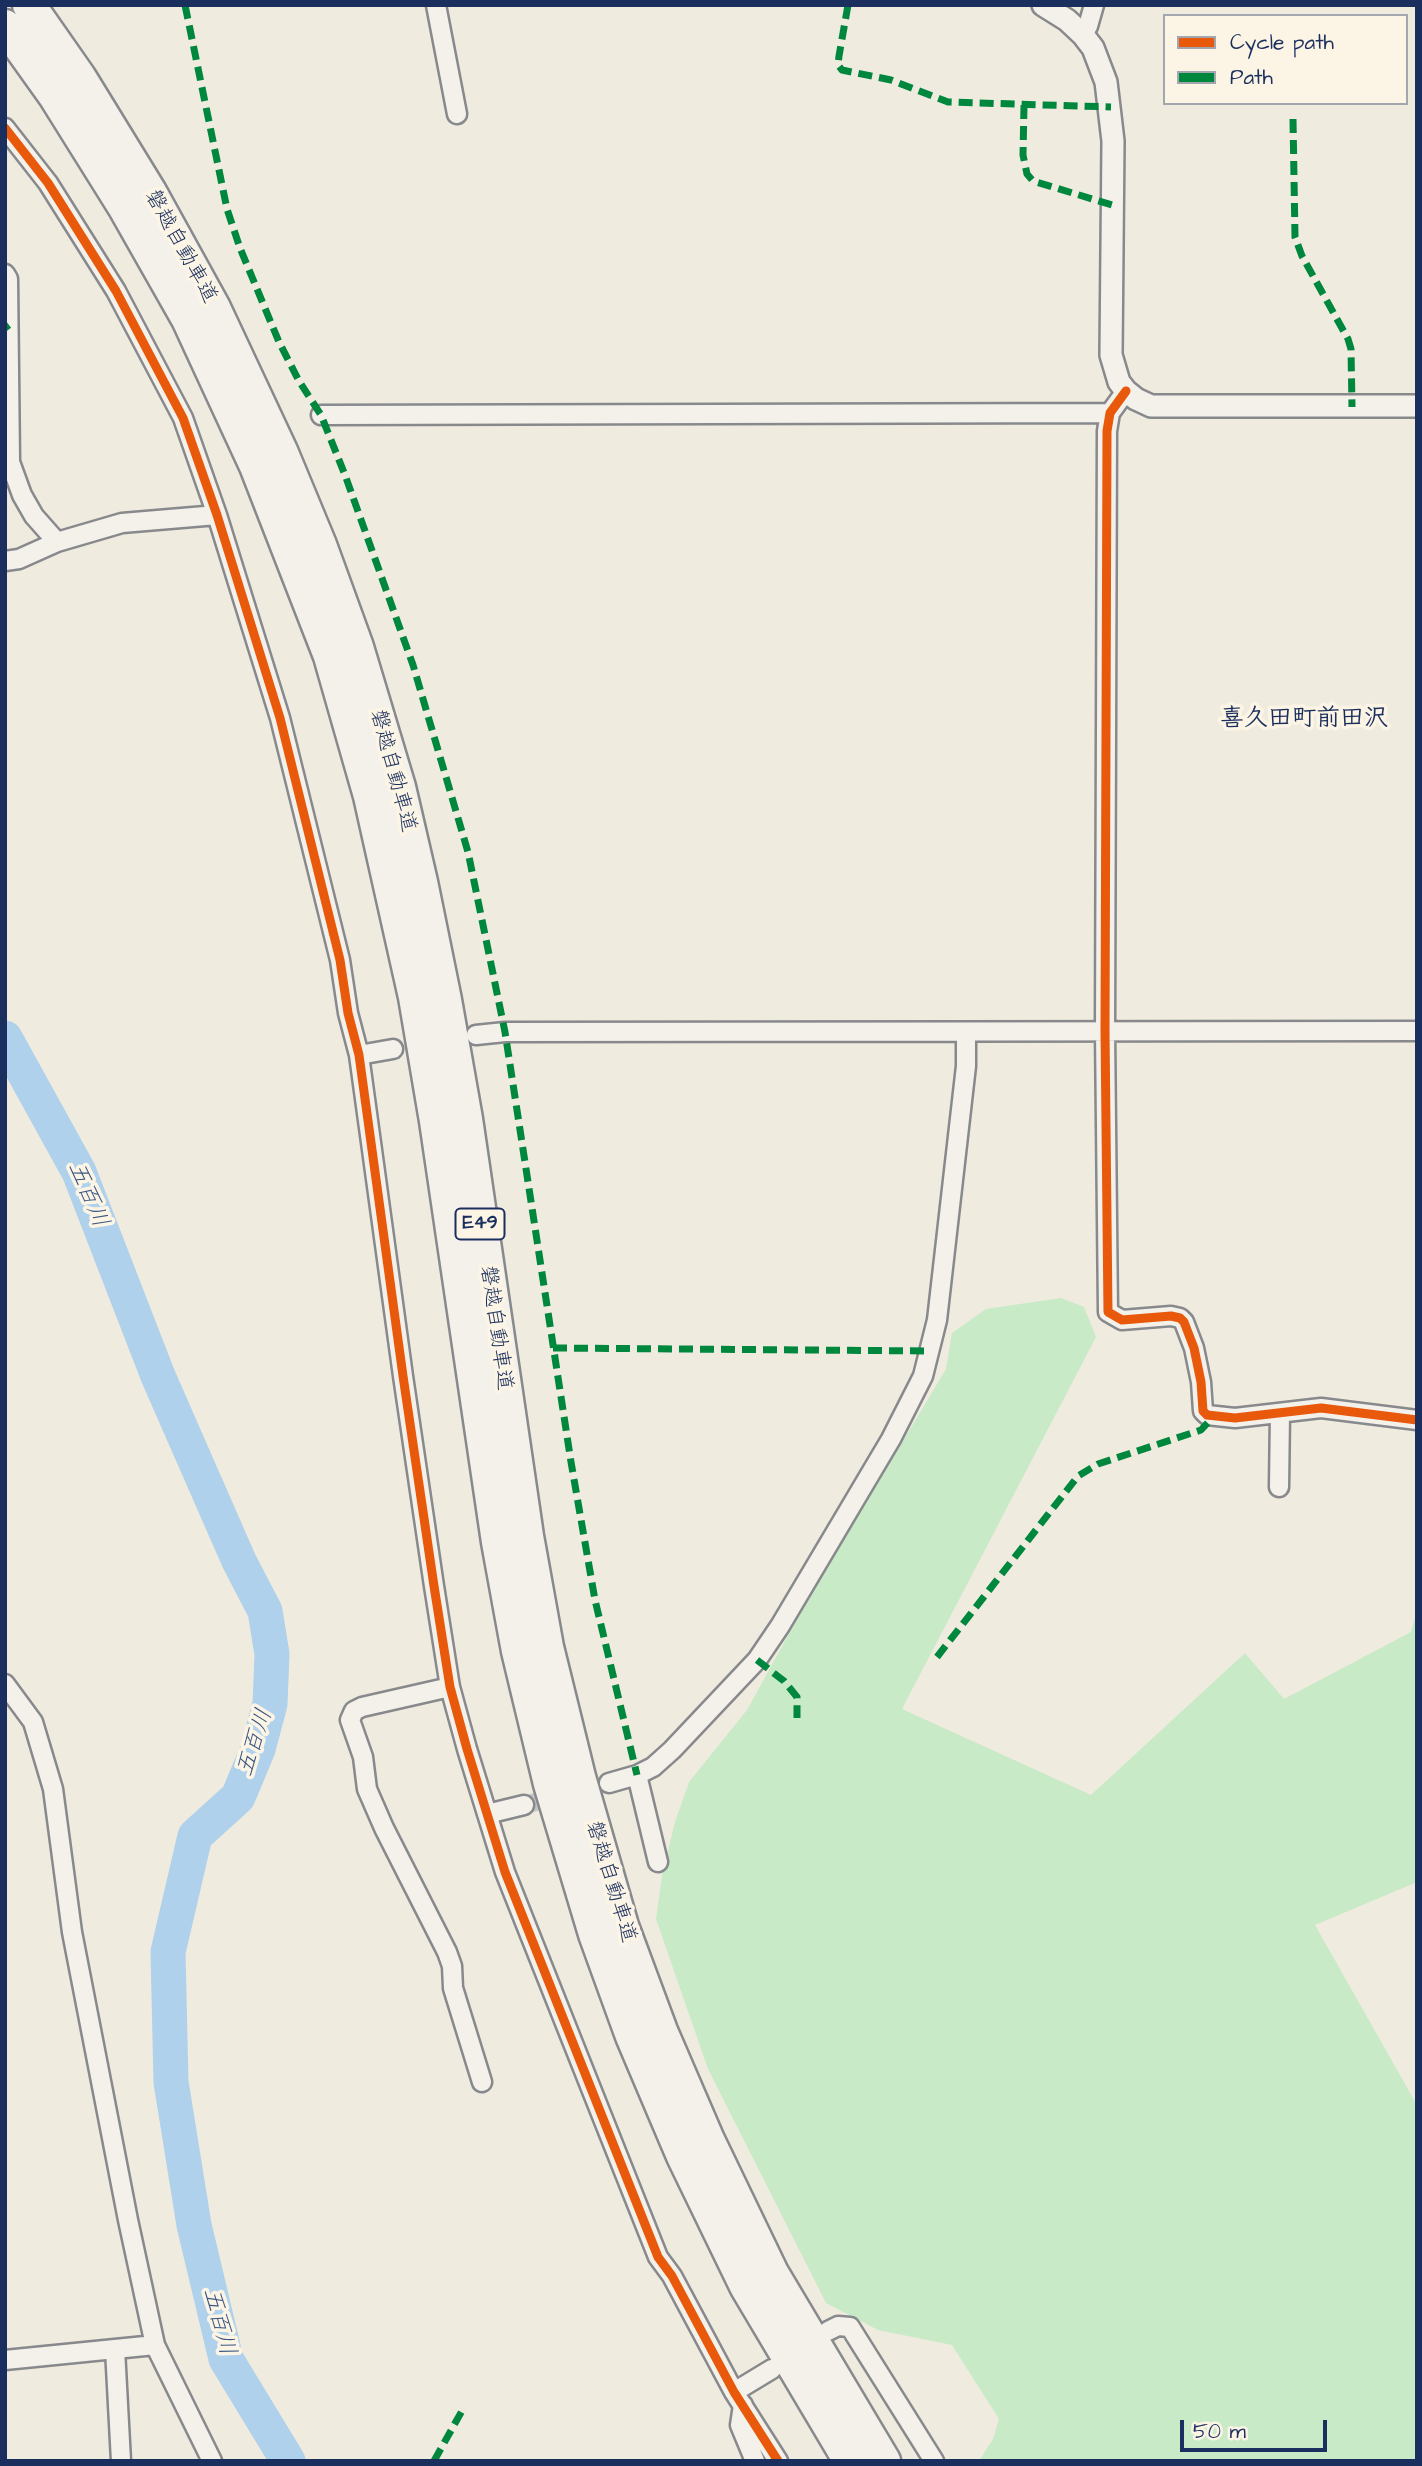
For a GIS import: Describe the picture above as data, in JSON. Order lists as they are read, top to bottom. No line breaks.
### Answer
{"streets":{"highway":["磐越自動車道","E49"]},"districts":["喜久田町前田沢"],"water":["五百川"],"legend":["Cycle path","Path"],"scale_bar":"50 m"}
